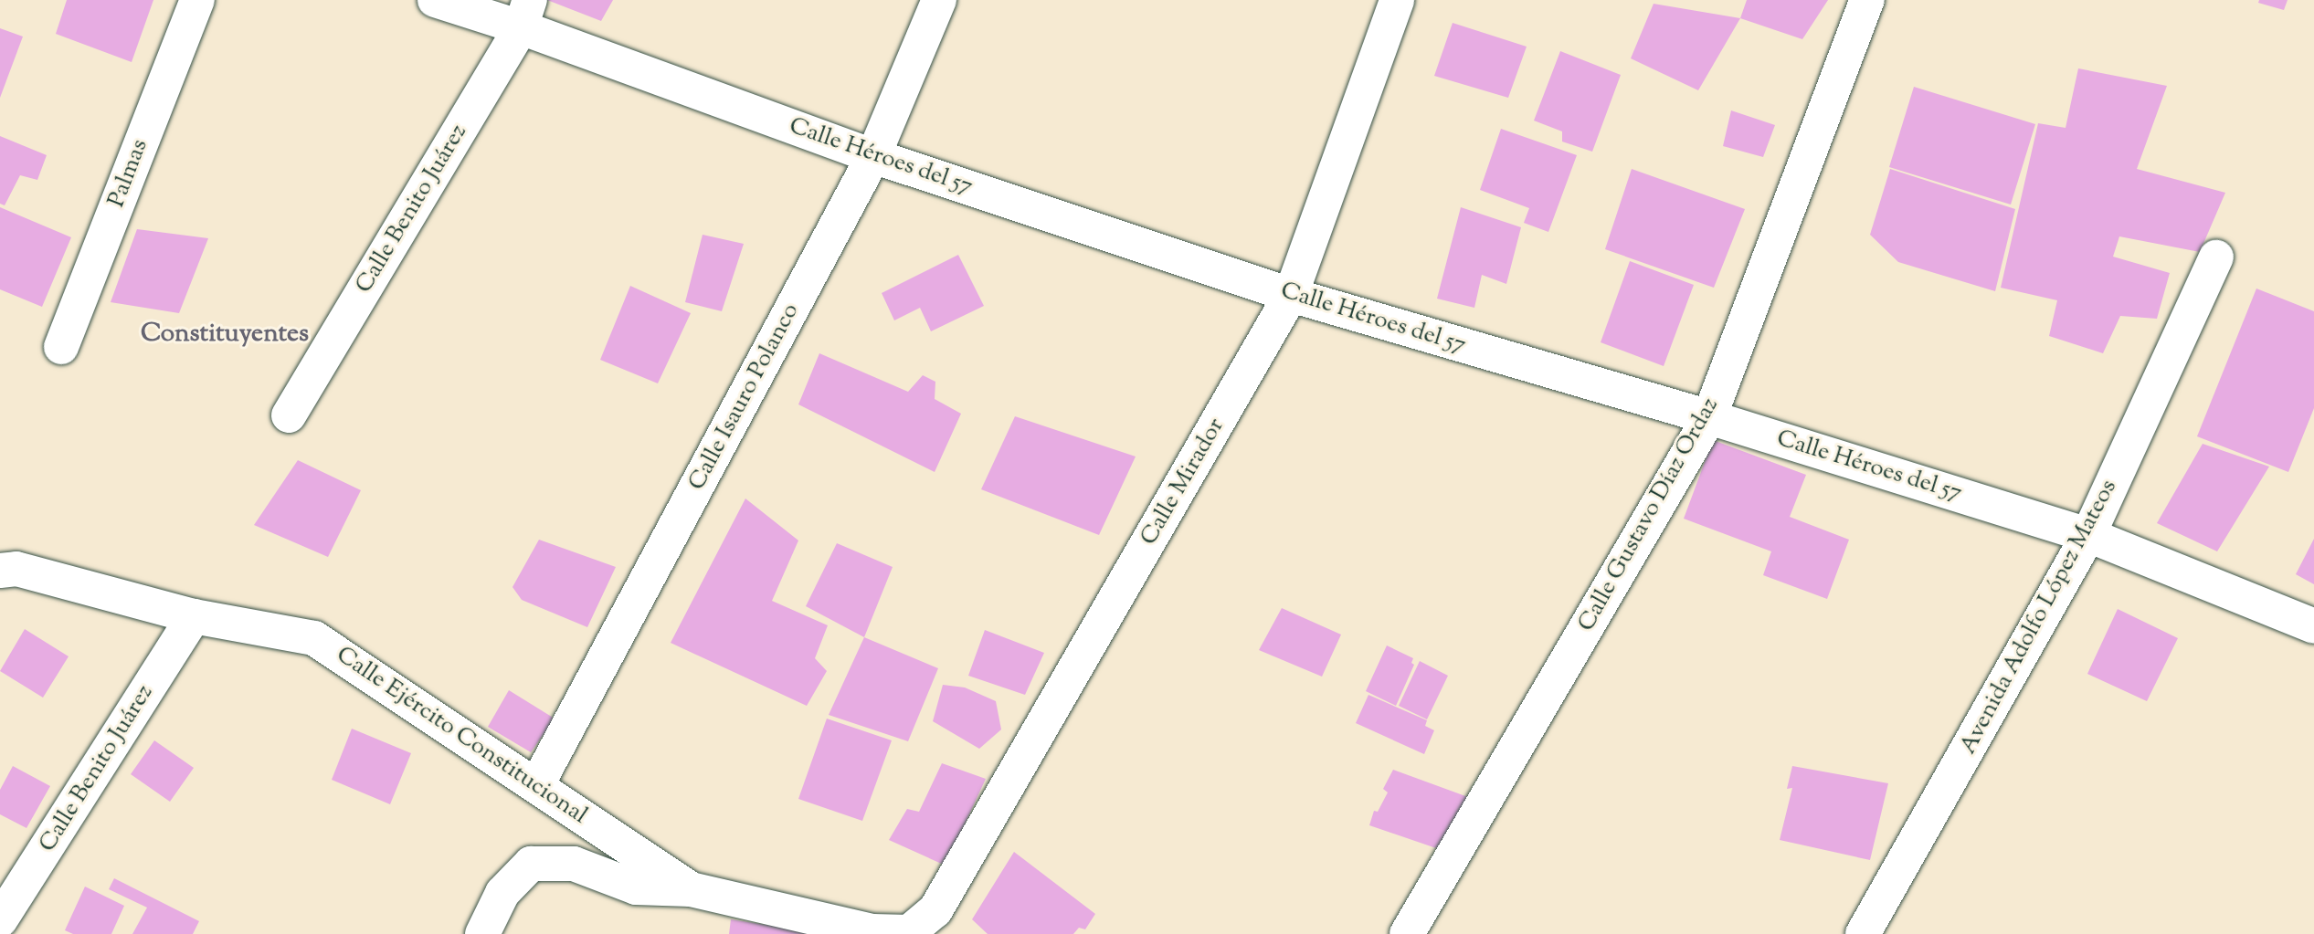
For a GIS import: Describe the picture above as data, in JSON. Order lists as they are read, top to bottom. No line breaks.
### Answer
{"streets":{"street":["Calle Héroes del 57","Palmas","Calle Benito Juárez","Calle Isauro Polanco","Calle Mirador","Calle Gustavo Díaz Ordaz","Avenida Adolfo López Mateos","Calle Ejército Constitucional"]},"crossings":[["Calle Héroes del 57","Calle Benito Juárez"],["Calle Héroes del 57","Calle Isauro Polanco"],["Calle Héroes del 57","Calle Mirador"],["Calle Héroes del 57","Calle Gustavo Díaz Ordaz"],["Calle Héroes del 57","Avenida Adolfo López Mateos"],["Calle Benito Juárez","Calle Ejército Constitucional"],["Calle Isauro Polanco","Calle Ejército Constitucional"],["Calle Mirador","Calle Ejército Constitucional"]],"districts":["Constituyentes"]}
